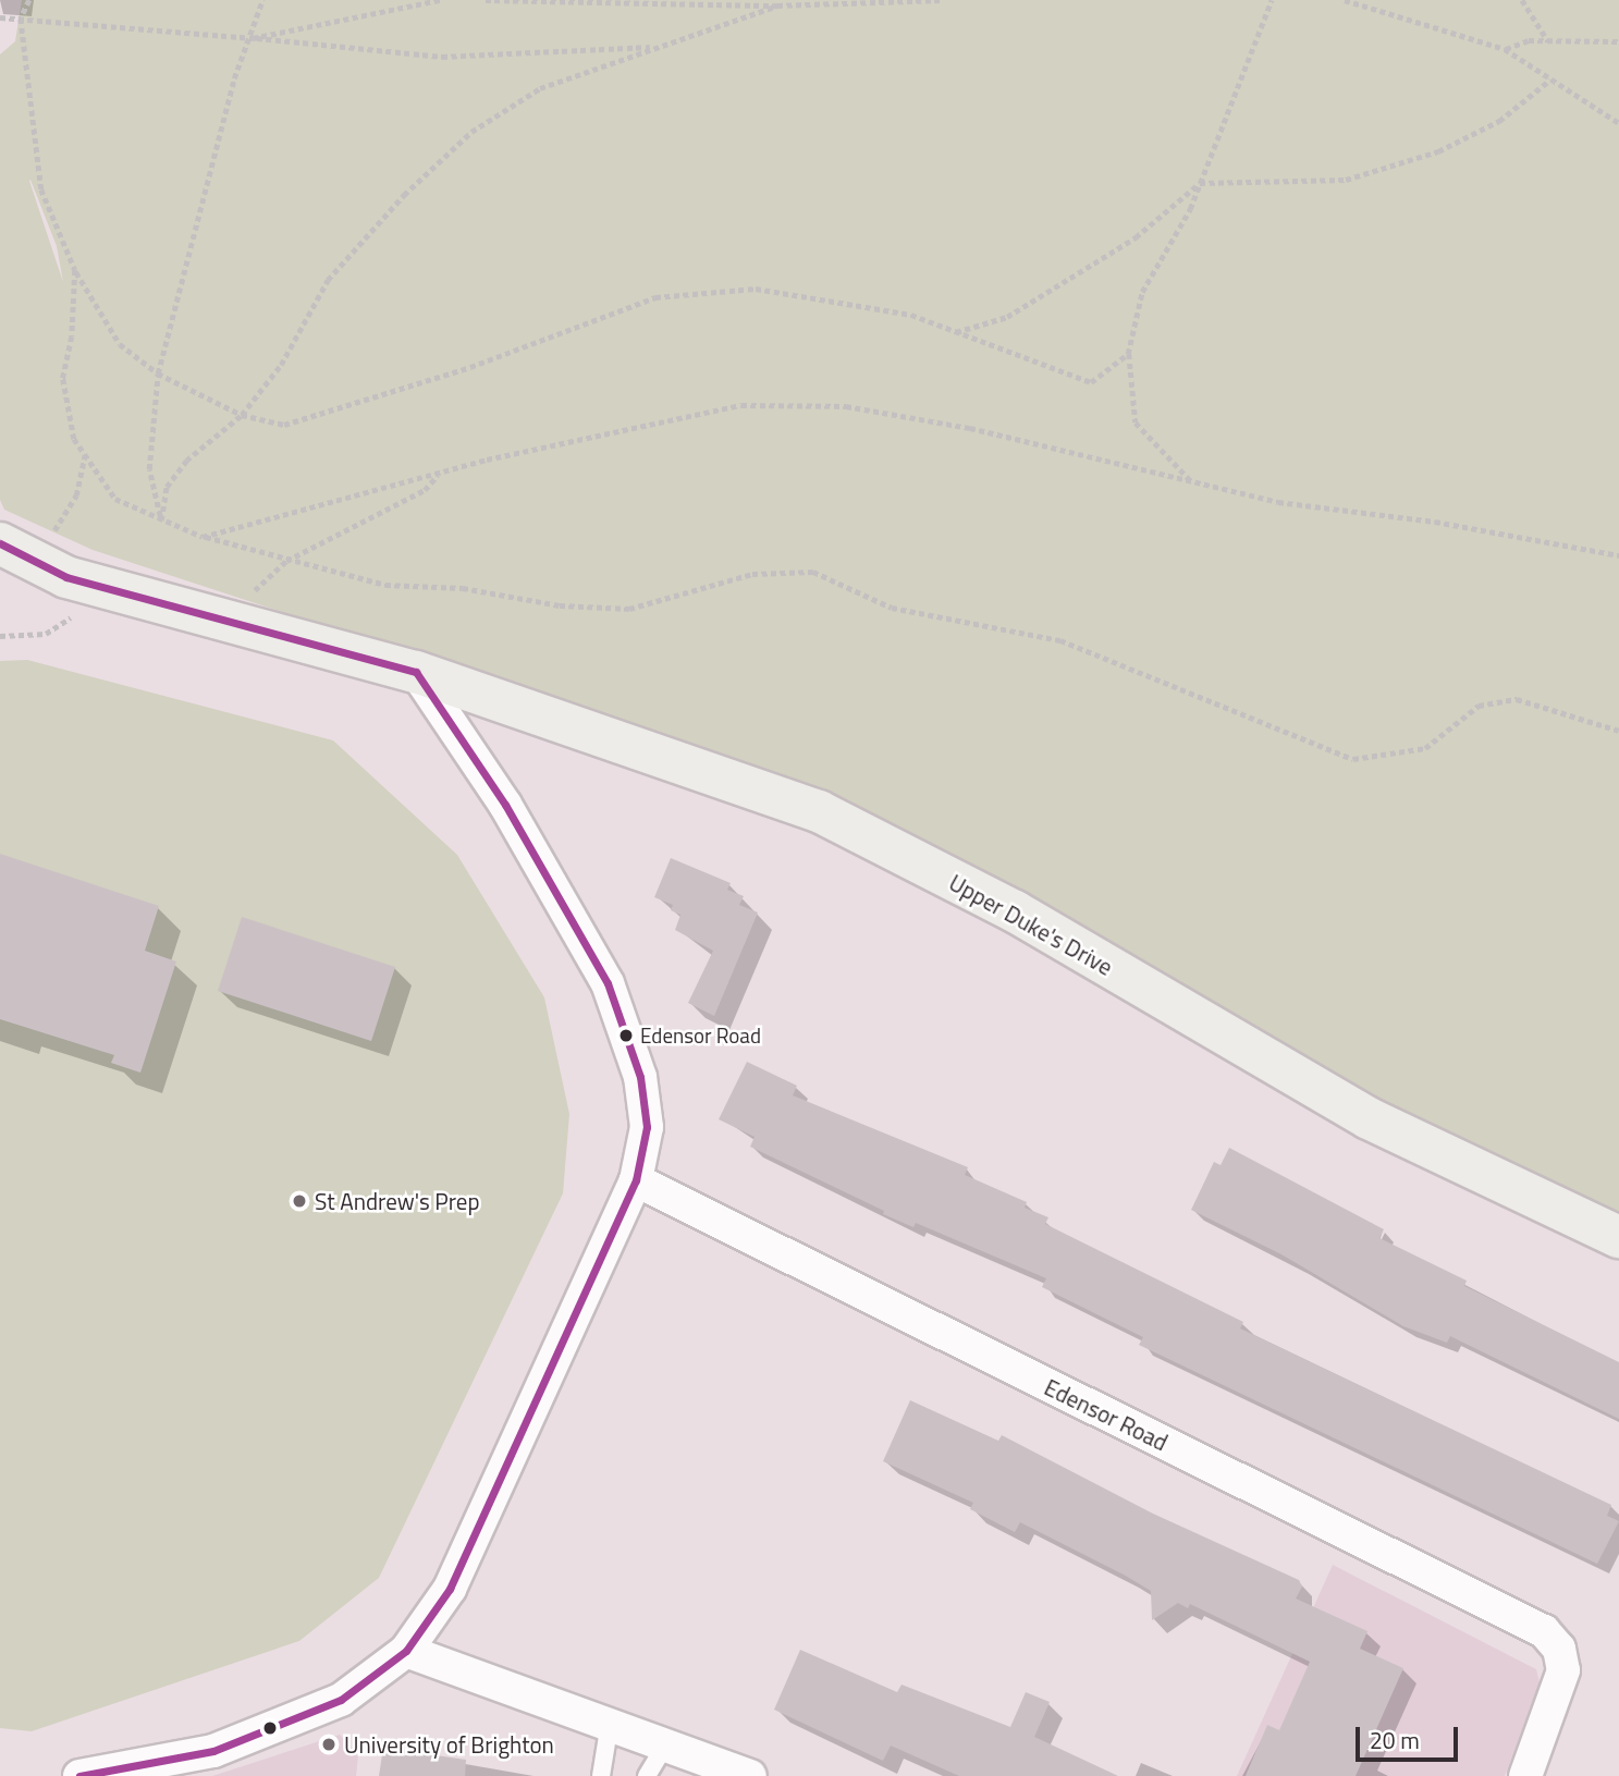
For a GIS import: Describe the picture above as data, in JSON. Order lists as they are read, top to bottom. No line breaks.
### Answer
{"streets":{"main road":["Upper Duke's Drive"],"street":["Edensor Road"]},"places":["Edensor Road","St Andrew's Prep","University of Brighton"],"scale_bar":"20 m"}
